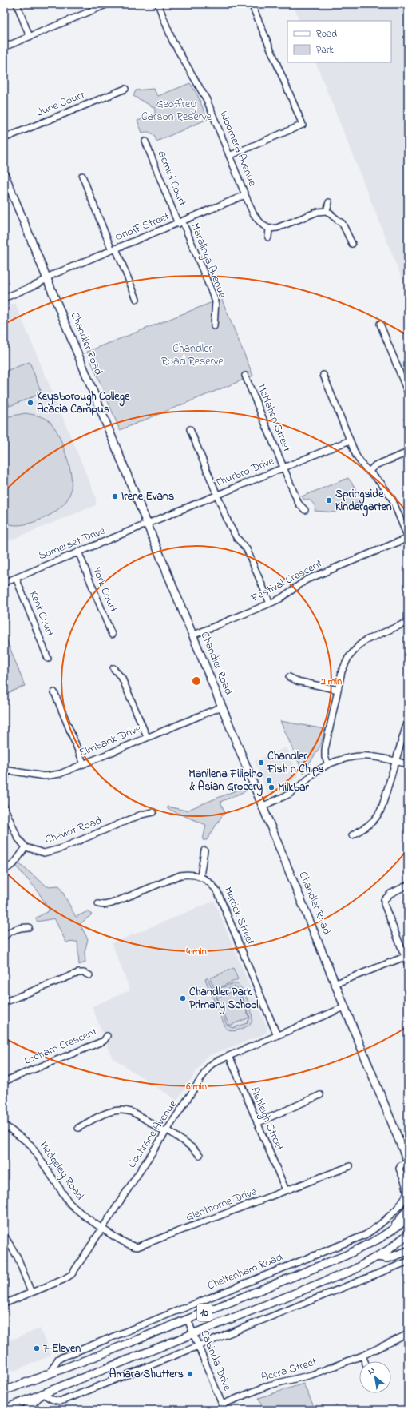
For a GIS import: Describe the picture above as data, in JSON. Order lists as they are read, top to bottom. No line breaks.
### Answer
{"streets":{"main road":["Chandler Road","Cheltenham Road","10"],"street":["June Court","Woomera Avenue","Gemini Court","Orloff Street","Maralinga Avenue","McMahen Street","Thurbro Drive","Somerset Drive","Festival Crescent","York Court","Kent Court","Elmbank Drive","Cheviot Road","Merrick Street","Locharn Crescent","Ashleigh Street","Cochrane Avenue","Hedgeley Road","Glenthorne Drive","Cabinda Drive","Accra Street"]},"crossings":[["Woomera Avenue","Orloff Street"],["Gemini Court","Orloff Street"],["Gemini Court","Maralinga Avenue"],["Orloff Street","Maralinga Avenue"],["Orloff Street","Chandler Road"],["Chandler Road","Thurbro Drive"],["Chandler Road","Somerset Drive"],["Chandler Road","Festival Crescent"],["Chandler Road","Elmbank Drive"],["Chandler Road","Cochrane Avenue"],["Chandler Road","Cheltenham Road"],["McMahen Street","Thurbro Drive"],["Thurbro Drive","Somerset Drive"],["Somerset Drive","York Court"],["Somerset Drive","Kent Court"],["Merrick Street","Cochrane Avenue"],["Ashleigh Street","Cochrane Avenue"],["Ashleigh Street","Glenthorne Drive"],["Cochrane Avenue","Hedgeley Road"],["Cochrane Avenue","Glenthorne Drive"],["Hedgeley Road","Glenthorne Drive"],["Cheltenham Road","Cabinda Drive"],["10","Cabinda Drive"],["Cabinda Drive","Accra Street"]],"parks":["Geoffrey Carson Reserve","Chandler Road Reserve"],"places":["Keysborough College Acacia Campus","Irene Evans","Springside Kindergarten","Chandler Fish n Chips","Manilena Filipino & Asian Grocery","Milkbar","Chandler Park Primary School","7-Eleven","Amara Shutters"],"legend":["Road","Park"],"north":"top left","rings":["2 min","4 min","6 min"]}
